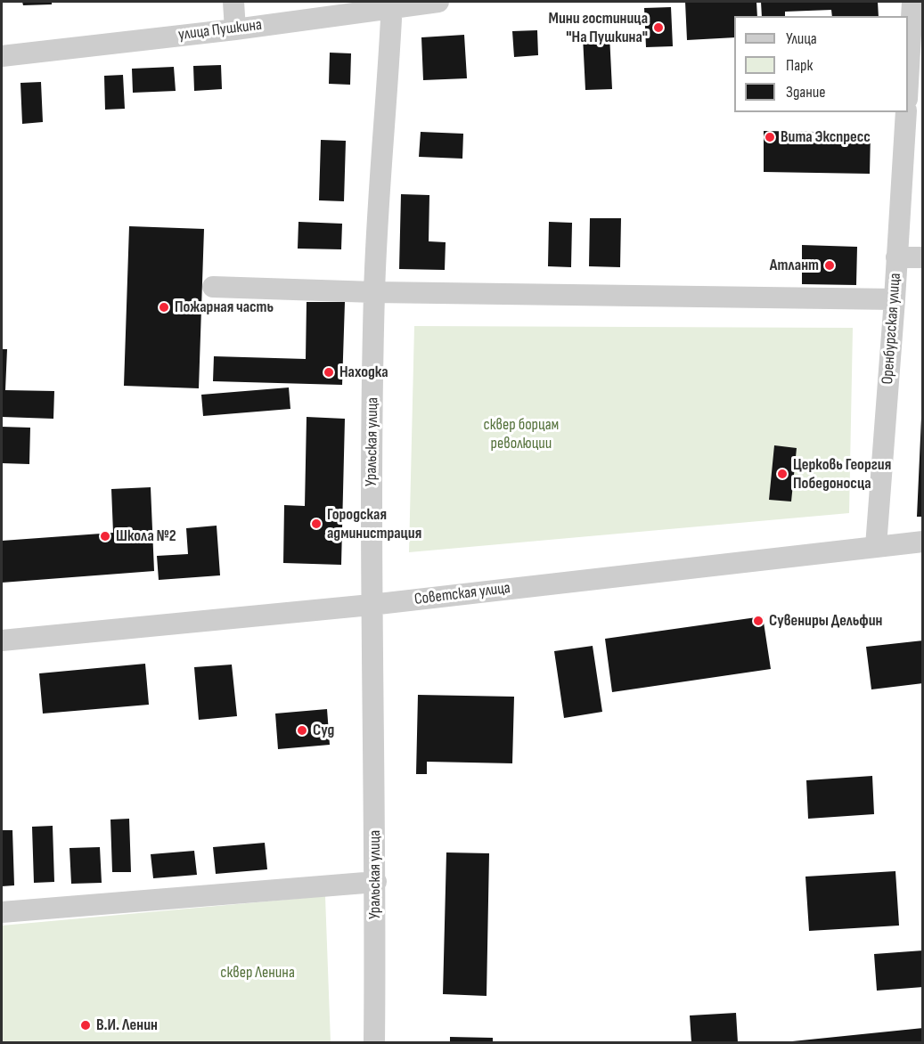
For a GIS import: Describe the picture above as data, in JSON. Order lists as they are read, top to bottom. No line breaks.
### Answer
{"streets":{"street":["улица Пушкина","Оренбургская улица","Уральская улица","Советская улица"]},"crossings":[["улица Пушкина","Уральская улица"],["Оренбургская улица","Советская улица"],["Уральская улица","Советская улица"]],"parks":["сквер борцам революции","сквер Ленина"],"places":["Мини гостиница \"На Пушкина\"","Вита Экспресс","Атлант","Пожарная часть","Находка","Церковь Георгия Победоносца","Городская администрация","Школа №2","Сувениры Дельфин","Суд","В.И. Ленин"],"legend":["Улица","Парк","Здание"]}
